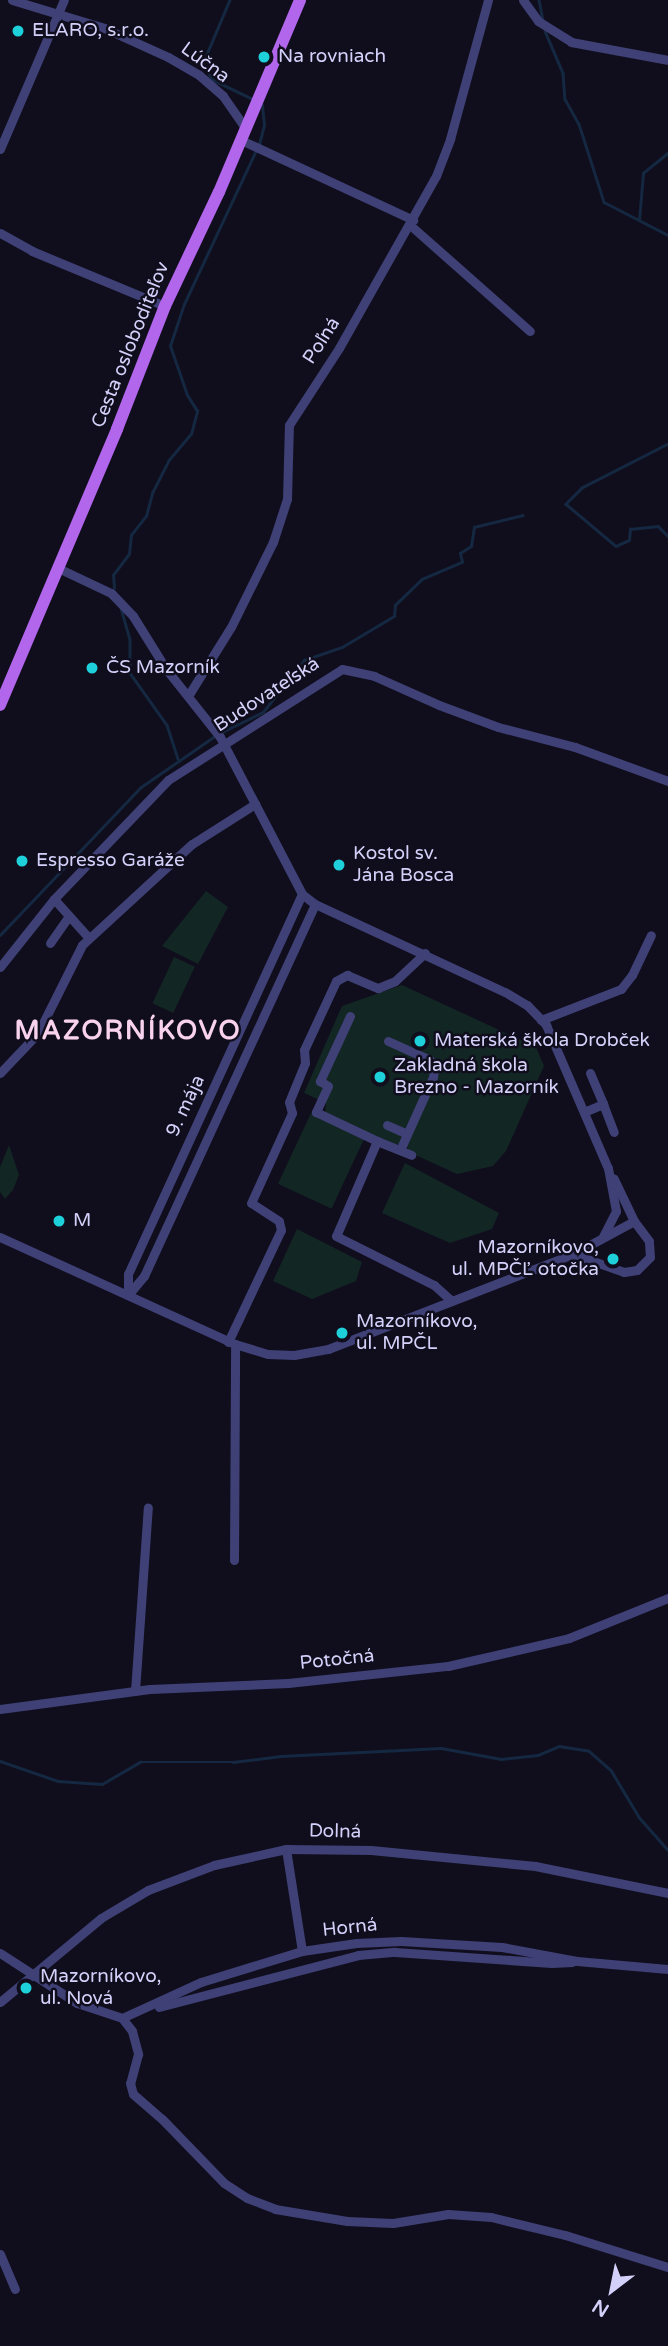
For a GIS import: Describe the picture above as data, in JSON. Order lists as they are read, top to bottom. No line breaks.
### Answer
{"streets":{"main road":["Cesta osloboditeľov"],"street":["Lúčna","Poľná","Budovateľská","9. mája","Potočná","Dolná","Horná"]},"crossings":[["Lúčna","Cesta osloboditeľov"]],"districts":["MAZORNÍKOVO"],"places":["ELARO, s.r.o.","Na rovniach","ČS Mazorník","Espresso Garáže","Kostol sv. Jána Bosca","Materská škola Drobček","Zakladná škola Brezno - Mazorník","M","Mazorníkovo, ul. MPČĽ otočka","Mazorníkovo, ul. MPČL","Mazorníkovo, ul. Nová"],"north":"bottom left"}
